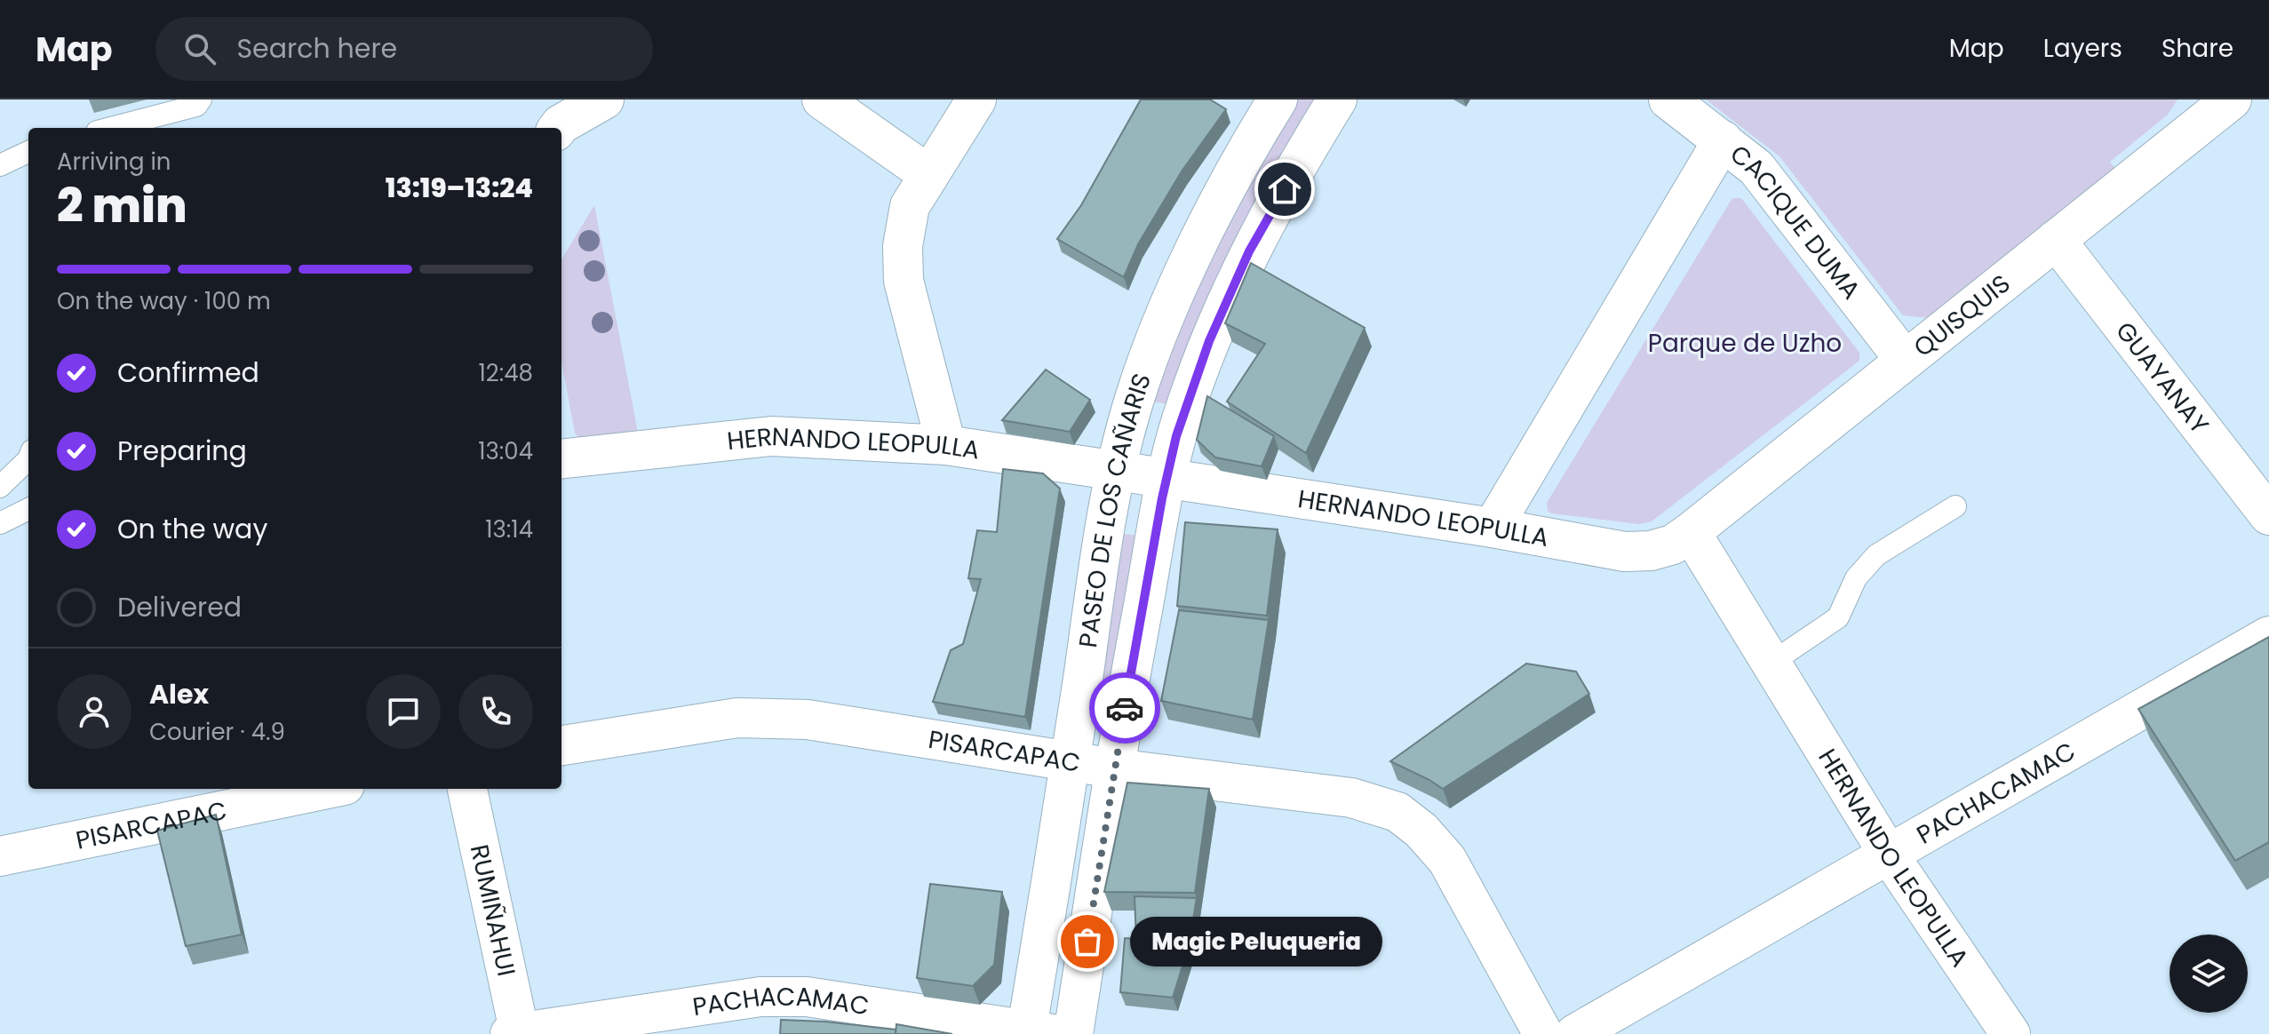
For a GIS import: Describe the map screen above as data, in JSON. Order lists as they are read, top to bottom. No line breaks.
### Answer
{"streets":{"street":["CACIQUE DUMA","QUISQUIS","GUAYANAY","HERNANDO LEOPULLA","PASEO DE LOS CAÑARIS","PISARCAPAC","PACHACAMAC","RUMIÑAHUI"]},"crossings":[["CACIQUE DUMA","QUISQUIS"],["QUISQUIS","GUAYANAY"],["QUISQUIS","HERNANDO LEOPULLA"],["HERNANDO LEOPULLA","PASEO DE LOS CAÑARIS"],["HERNANDO LEOPULLA","PACHACAMAC"],["PASEO DE LOS CAÑARIS","PISARCAPAC"],["PASEO DE LOS CAÑARIS","PACHACAMAC"],["PACHACAMAC","RUMIÑAHUI"]],"parks":["Parque de Uzho"],"places":["Magic Peluqueria"],"page":{"header":"Map","search":"Search here","nav":["Map","Layers","Share"],"heading":["2 min","Arriving in","13:19–13:24"],"panel":["Alex","Courier · 4.9"],"bar":"On the way · 100 m","list":[["Confirmed","12:48"],["Preparing","13:04"],["On the way","13:14"],"Delivered"],"bubble":"Magic Peluqueria"}}
